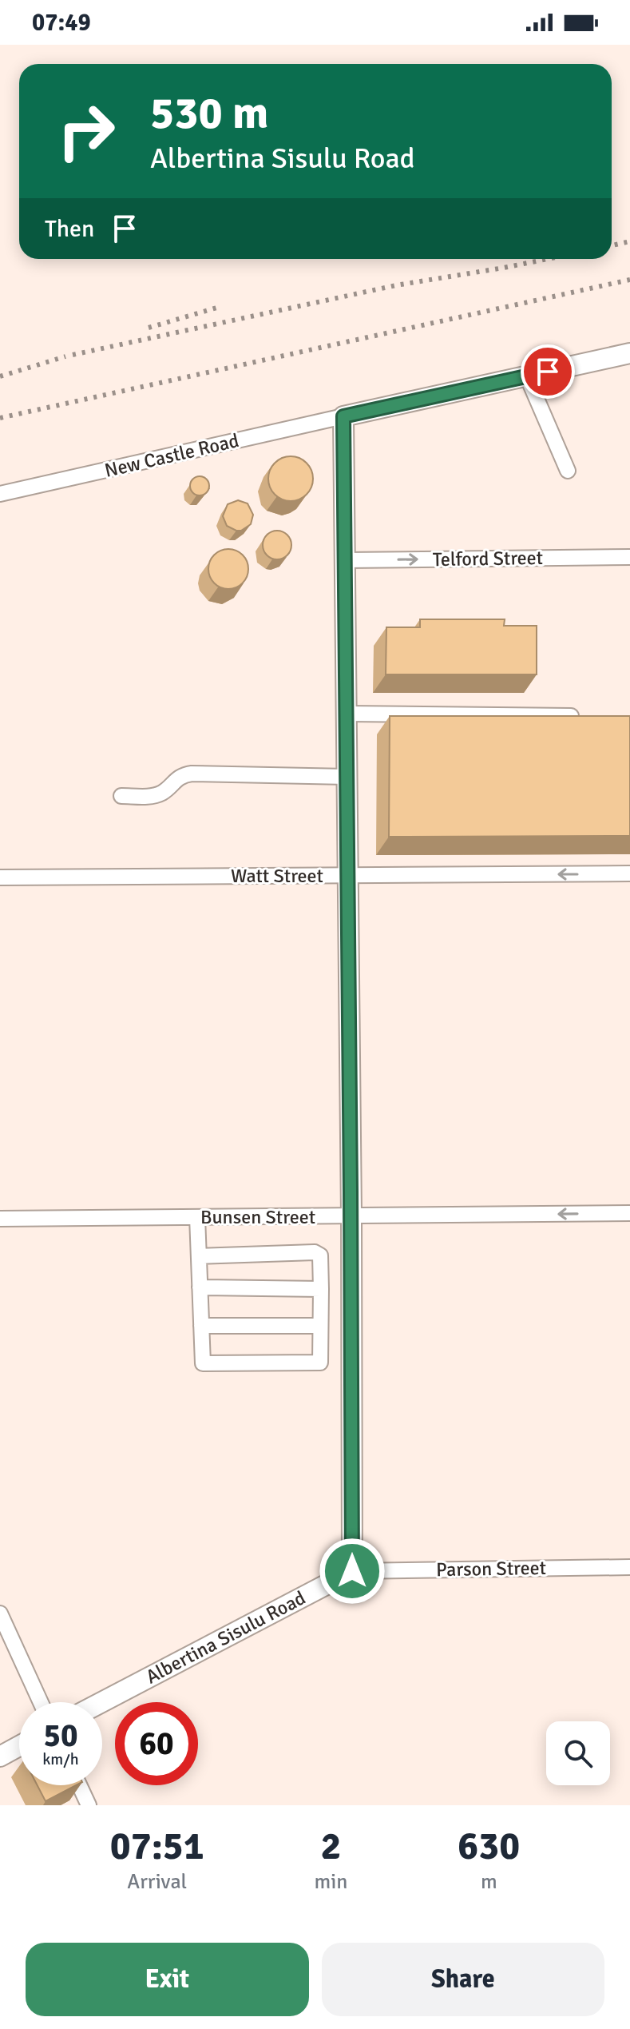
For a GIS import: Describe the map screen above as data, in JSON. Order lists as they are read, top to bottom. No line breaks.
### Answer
{"streets":{"main road":["Albertina Sisulu Road"],"street":["New Castle Road","Telford Street","Watt Street","Bunsen Street","Parson Street"]},"crossings":[["Parson Street","Albertina Sisulu Road"]],"one_way":["Telford Street","Watt Street","Bunsen Street"],"page":{"status":"07:49","turn":["530 m","Albertina Sisulu Road"],"then":"Then","speed":"50 km/h","limit":"60","eta":["07:51","Arrival","2","min","630","m"],"buttons":["Exit","Share"]}}
